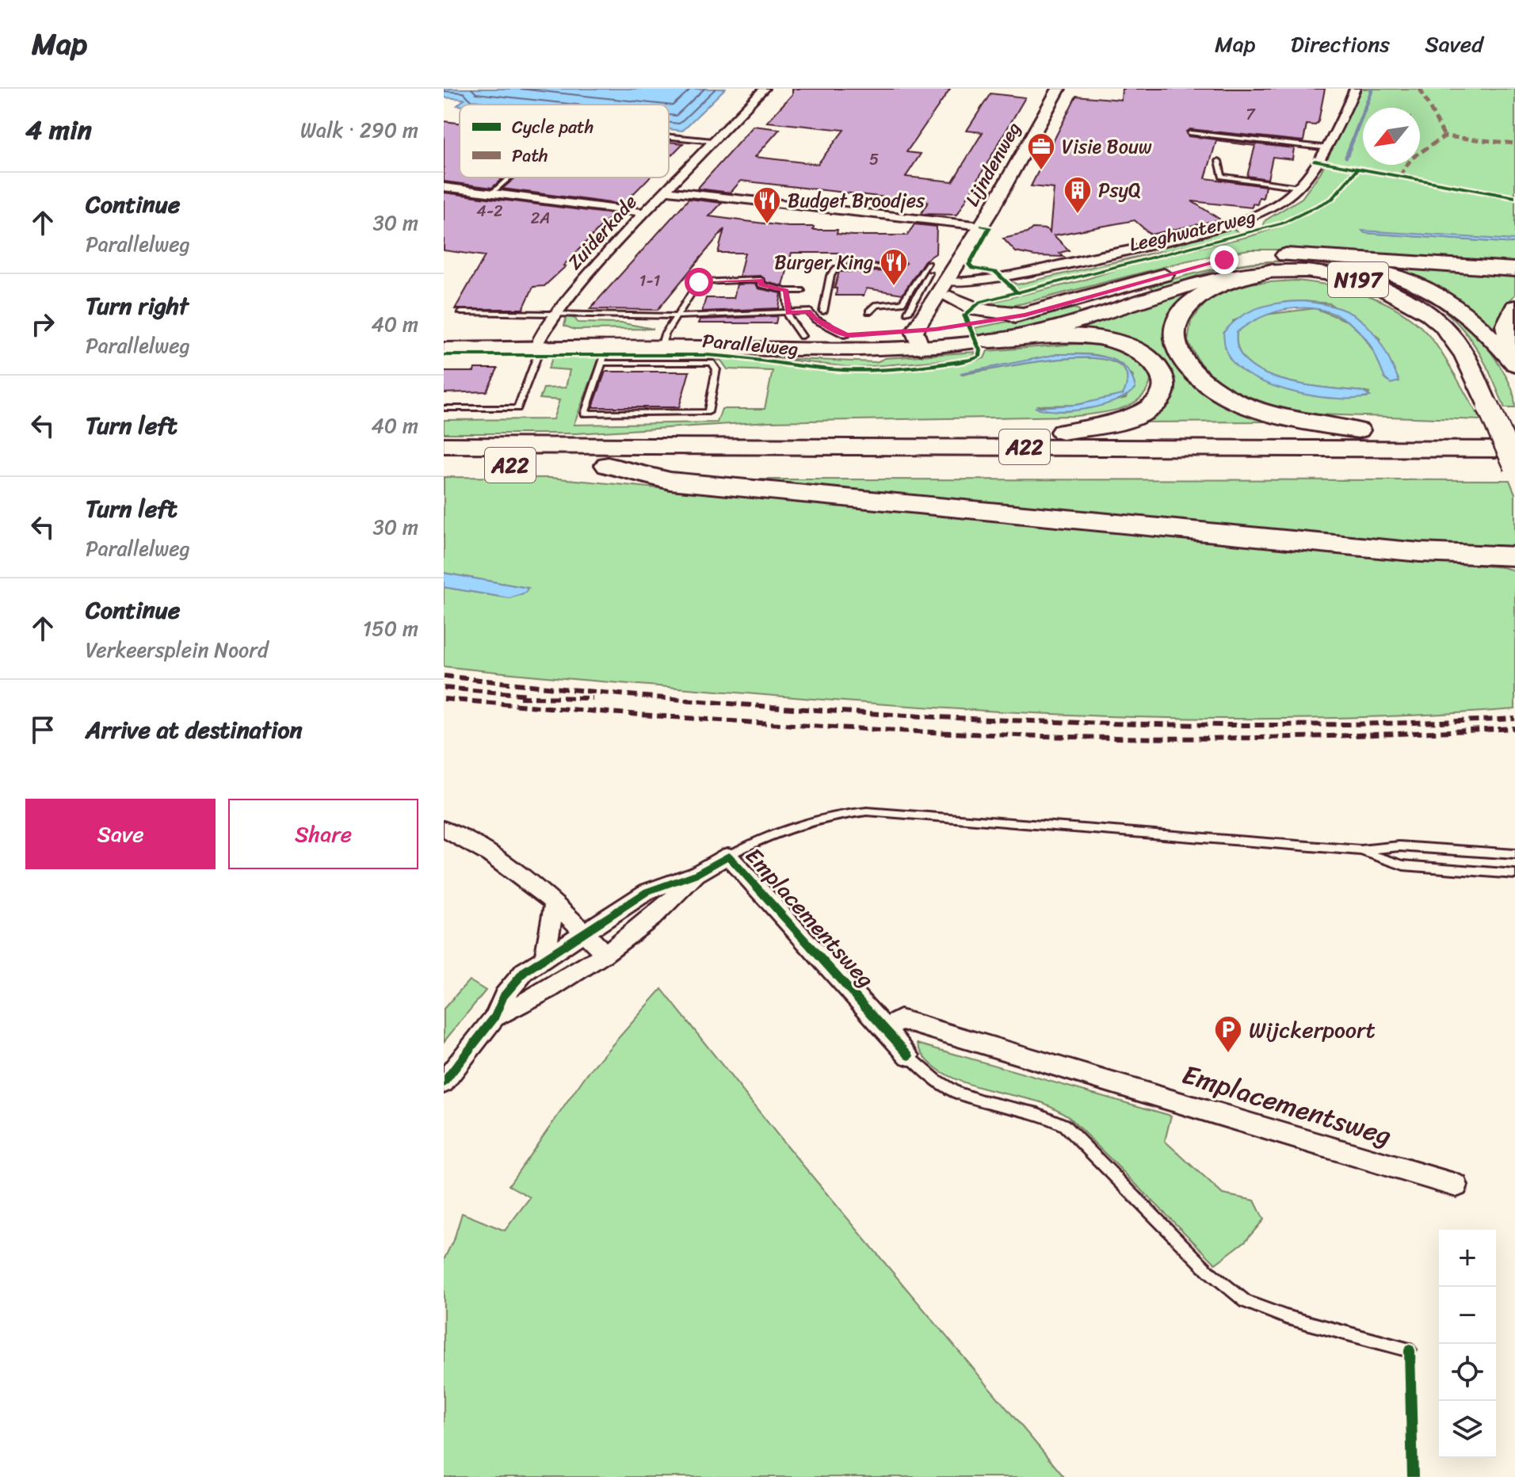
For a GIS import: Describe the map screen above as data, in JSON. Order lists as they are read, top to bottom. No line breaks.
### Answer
{"streets":{"highway":["A22"],"main road":["N197","Parallelweg"],"street":["Lijndenweg","Leeghwaterweg","Zuiderkade","Emplacementsweg"]},"crossings":[["Lijndenweg","Leeghwaterweg"],["Lijndenweg","N197"],["Lijndenweg","Parallelweg"],["Zuiderkade","Parallelweg"],["N197","Parallelweg"],["N197","A22"]],"places":{"office":["Visie Bouw"],"building":["PsyQ"],"restaurant":["Budget Broodjes","Burger King"],"parking":["Wijckerpoort"]},"house_numbers":["7","5","4-2","2A","1-1"],"legend":["Cycle path","Path"],"north":"bottom left","page":{"header":"Map","nav":["Map","Directions","Saved"],"heading":["4 min","Walk · 290 m"],"list":[["Continue","Parallelweg","30 m"],["Turn right","Parallelweg","40 m"],["Turn left","40 m"],["Turn left","Parallelweg","30 m"],["Continue","Verkeersplein Noord","150 m"],"Arrive at destination"],"buttons":["Save","Share"],"map_buttons":["+","−"]}}
